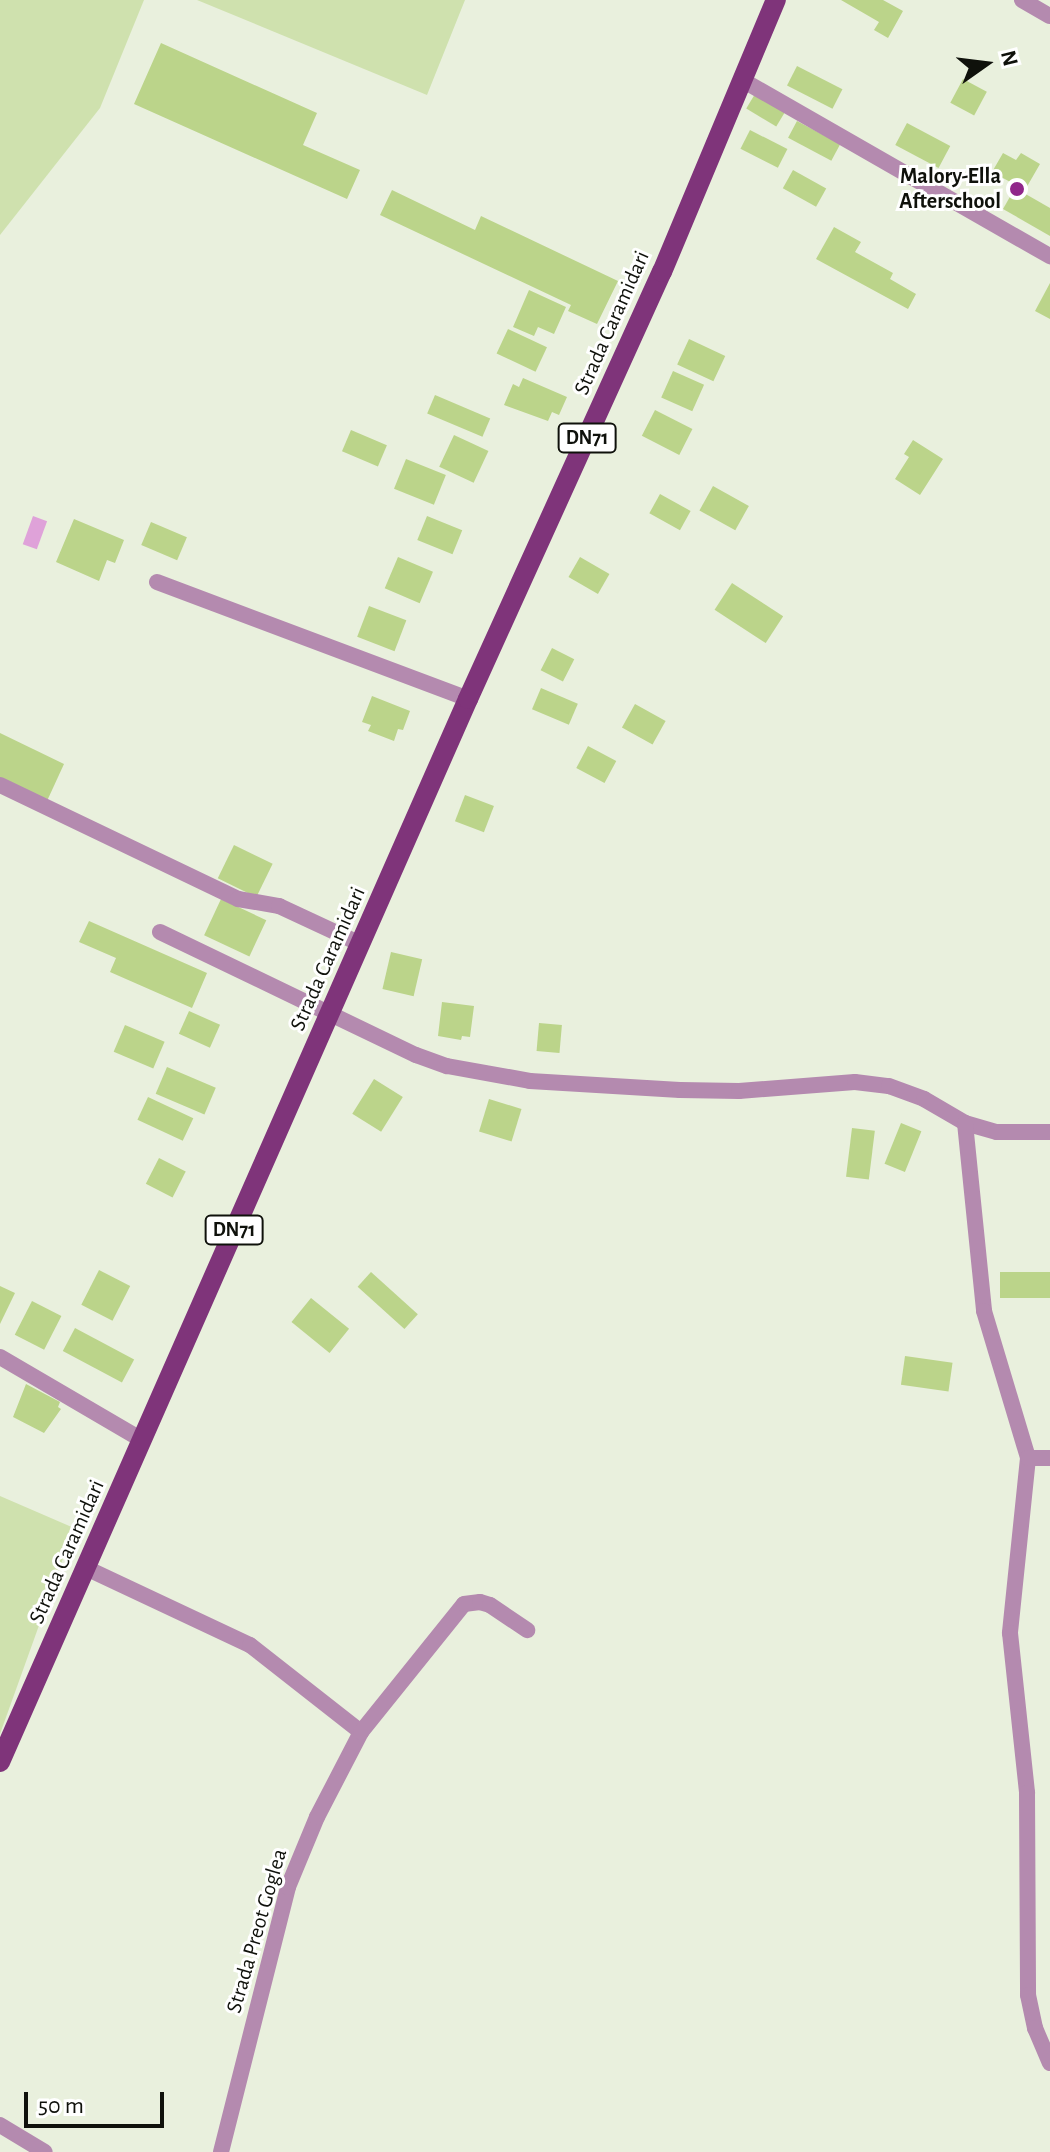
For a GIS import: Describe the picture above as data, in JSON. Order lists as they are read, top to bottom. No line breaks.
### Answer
{"streets":{"main road":["Strada Caramidari","DN71"],"street":["Strada Preot Goglea"]},"crossings":[["Strada Caramidari","DN71"]],"places":["Malory-Ella Afterschool"],"scale_bar":"50 m","north":"right"}
